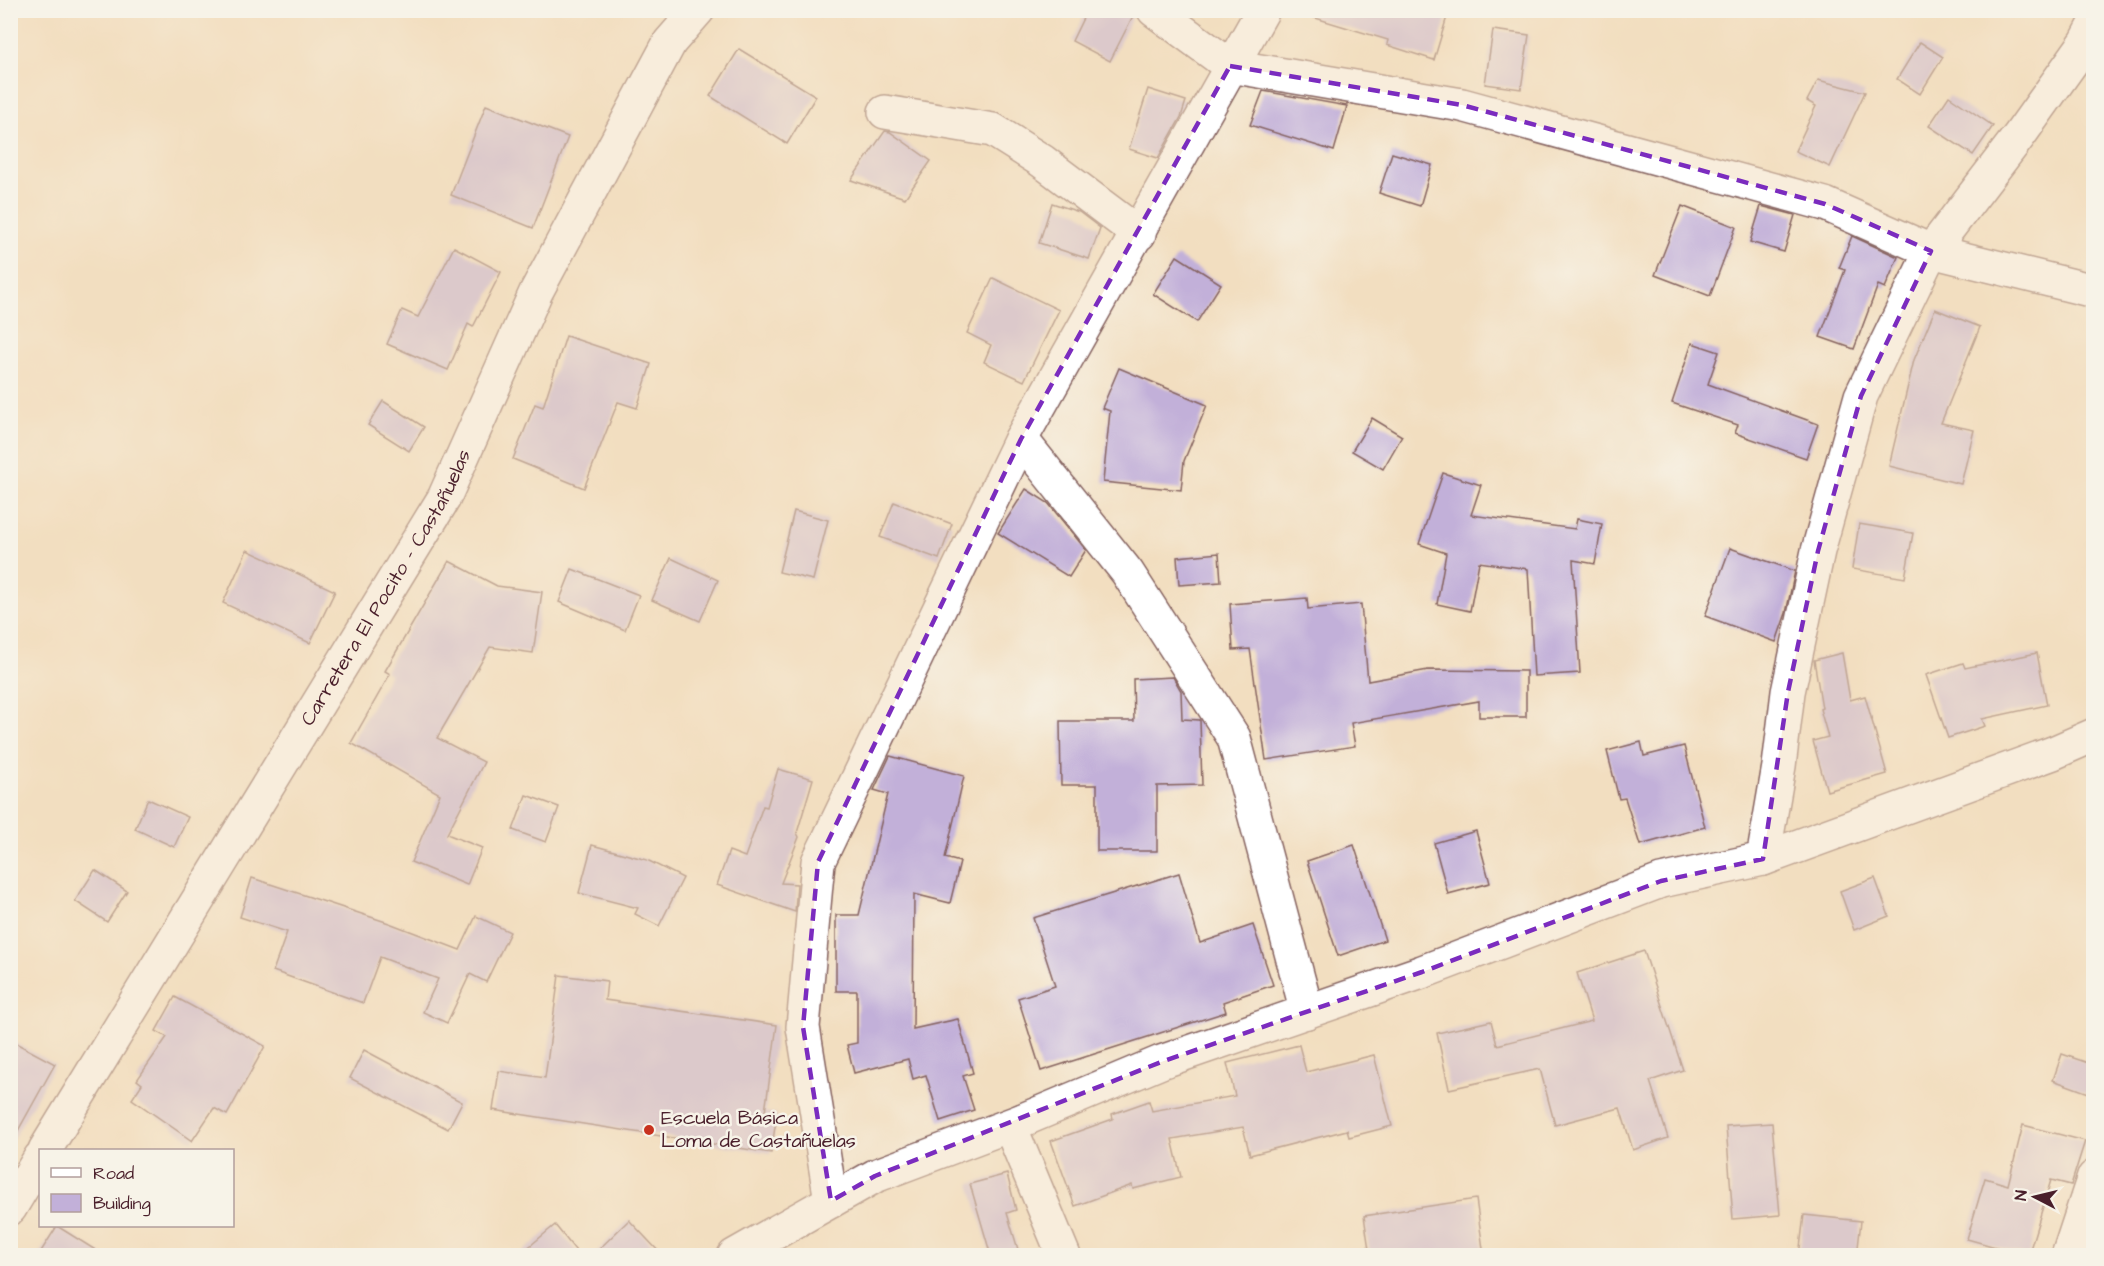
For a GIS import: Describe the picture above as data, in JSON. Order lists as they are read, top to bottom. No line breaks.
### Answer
{"streets":{"street":["Carretera El Pocito - Castañuelas"]},"places":["Escuela Básica Loma de Castañuelas"],"legend":["Road","Building"],"north":"left"}
